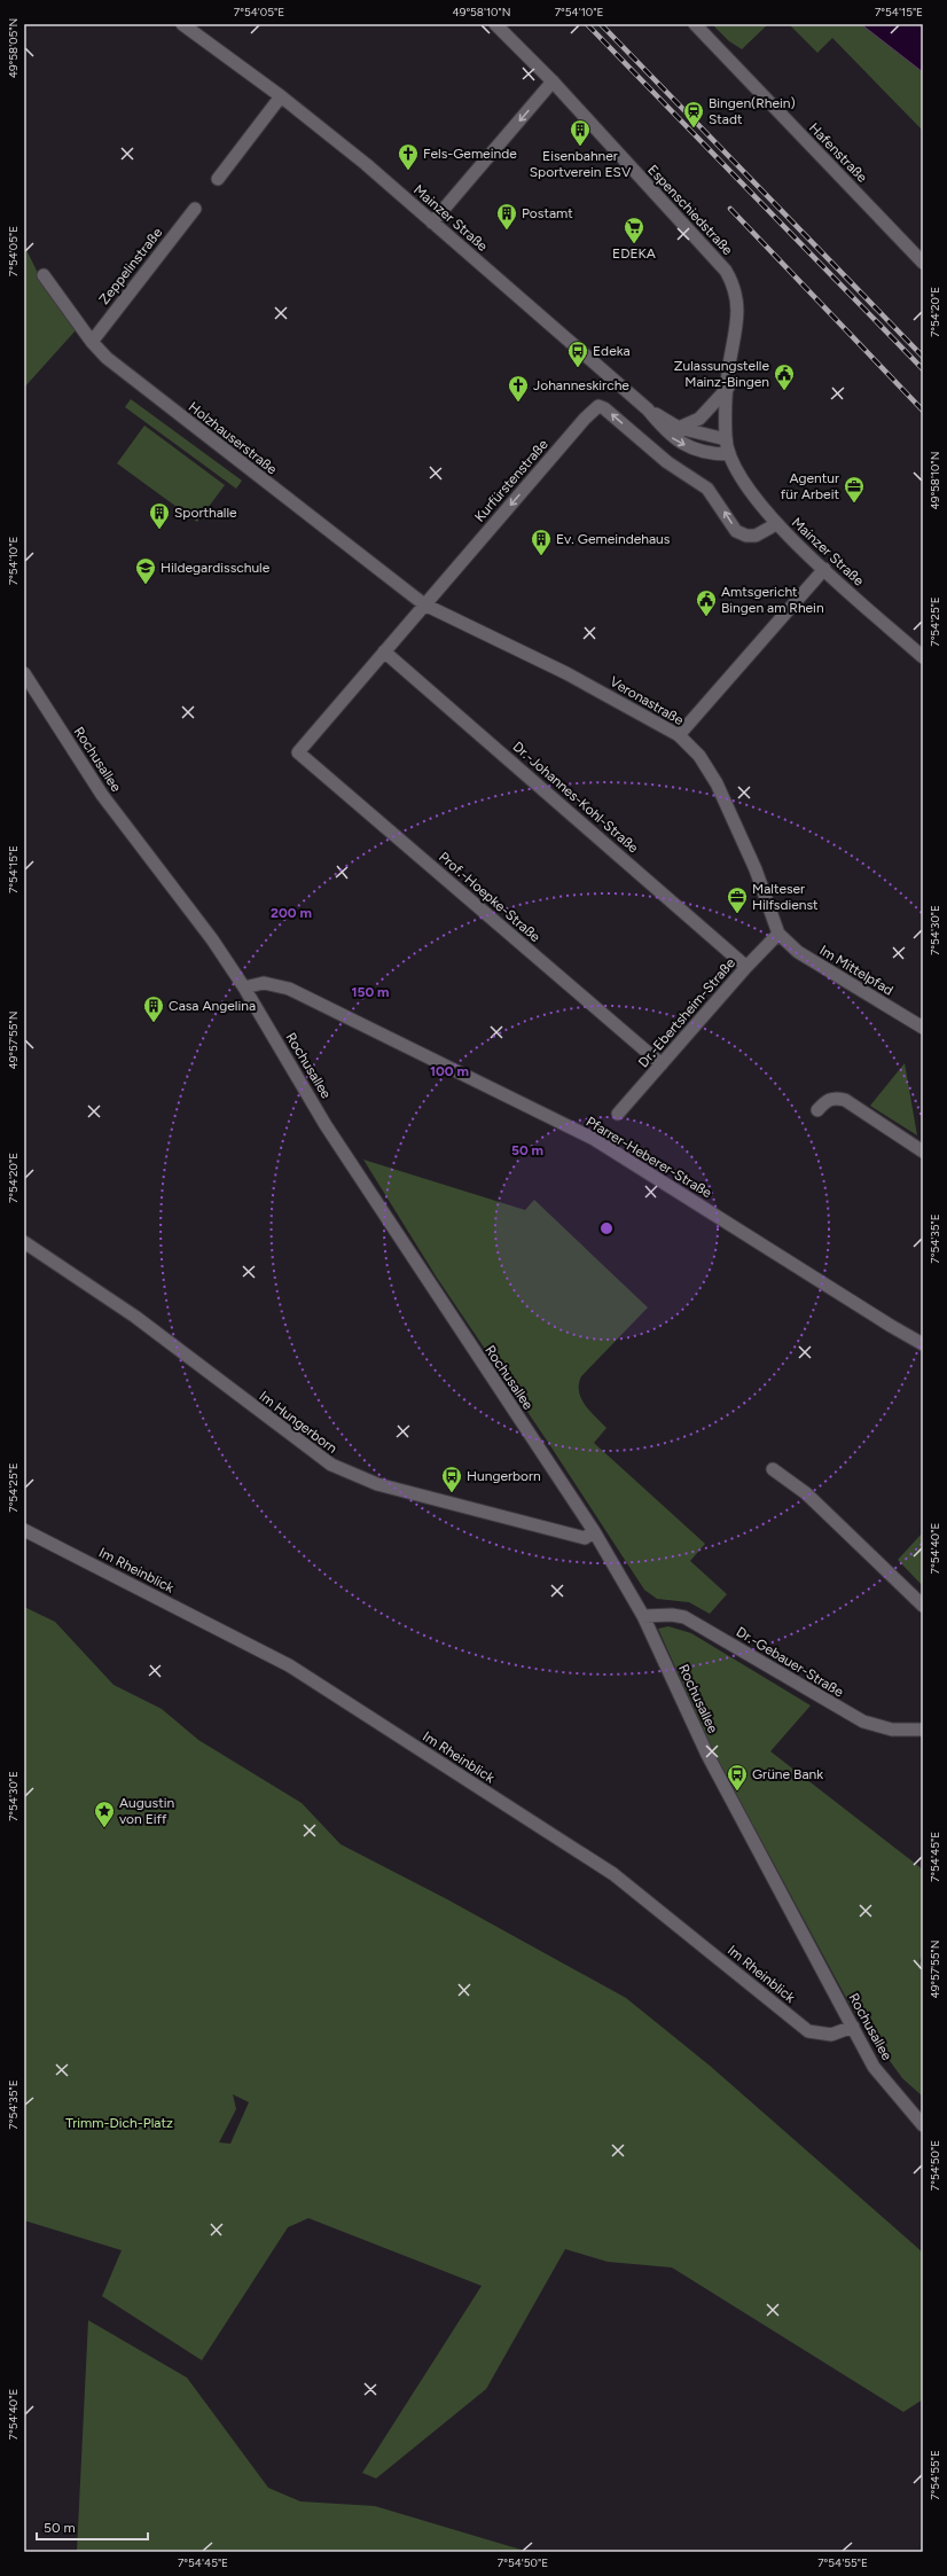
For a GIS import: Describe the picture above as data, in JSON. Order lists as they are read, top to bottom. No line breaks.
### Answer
{"streets":{"street":["Hafenstraße","Espenschiedstraße","Mainzer Straße","Zeppelinstraße","Holzhauserstraße","Kurfürstenstraße","Veronastraße","Rochusallee","Dr.-Johannes-Kohl-Straße","Prof.-Hoepke-Straße","Im Mittelpfad","Dr.-Ebertsheim-Straße","Pfarrer-Heberer-Straße","Im Hungerborn","Im Rheinblick","Dr.-Gebauer-Straße"]},"crossings":[["Espenschiedstraße","Mainzer Straße"],["Mainzer Straße","Kurfürstenstraße"],["Zeppelinstraße","Holzhauserstraße"],["Holzhauserstraße","Kurfürstenstraße"],["Holzhauserstraße","Veronastraße"],["Kurfürstenstraße","Veronastraße"],["Kurfürstenstraße","Dr.-Johannes-Kohl-Straße"],["Kurfürstenstraße","Prof.-Hoepke-Straße"],["Veronastraße","Im Mittelpfad"],["Veronastraße","Dr.-Ebertsheim-Straße"],["Rochusallee","Pfarrer-Heberer-Straße"],["Rochusallee","Im Hungerborn"],["Rochusallee","Im Rheinblick"],["Rochusallee","Dr.-Gebauer-Straße"],["Dr.-Johannes-Kohl-Straße","Dr.-Ebertsheim-Straße"],["Prof.-Hoepke-Straße","Dr.-Ebertsheim-Straße"],["Im Mittelpfad","Dr.-Ebertsheim-Straße"]],"parks":["Trimm-Dich-Platz"],"places":{"station":["Bingen(Rhein) Stadt"],"building":["Eisenbahner Sportverein ESV","Postamt","Sporthalle","Ev. Gemeindehaus","Casa Angelina"],"church":["Fels-Gemeinde","Johanneskirche"],"supermarket":["EDEKA"],"bus stop":["Edeka","Hungerborn","Grüne Bank"],"public building":["Zulassungstelle Mainz-Bingen","Amtsgericht Bingen am Rhein"],"office":["Agentur für Arbeit","Malteser Hilfsdienst"],"school or university":["Hildegardisschule"],"place":["Augustin von Eiff"]},"scale_bar":"50 m","coordinates":["7°54'05\"E","49°58'10\"N","7°54'10\"E","7°54'15\"E","49°58'05\"N","7°54'20\"E","7°54'25\"E","7°54'30\"E","49°57'55\"N","7°54'35\"E","7°54'40\"E","7°54'45\"E","7°54'50\"E","7°54'55\"E"],"rings":["200 m","150 m","100 m","50 m"]}
